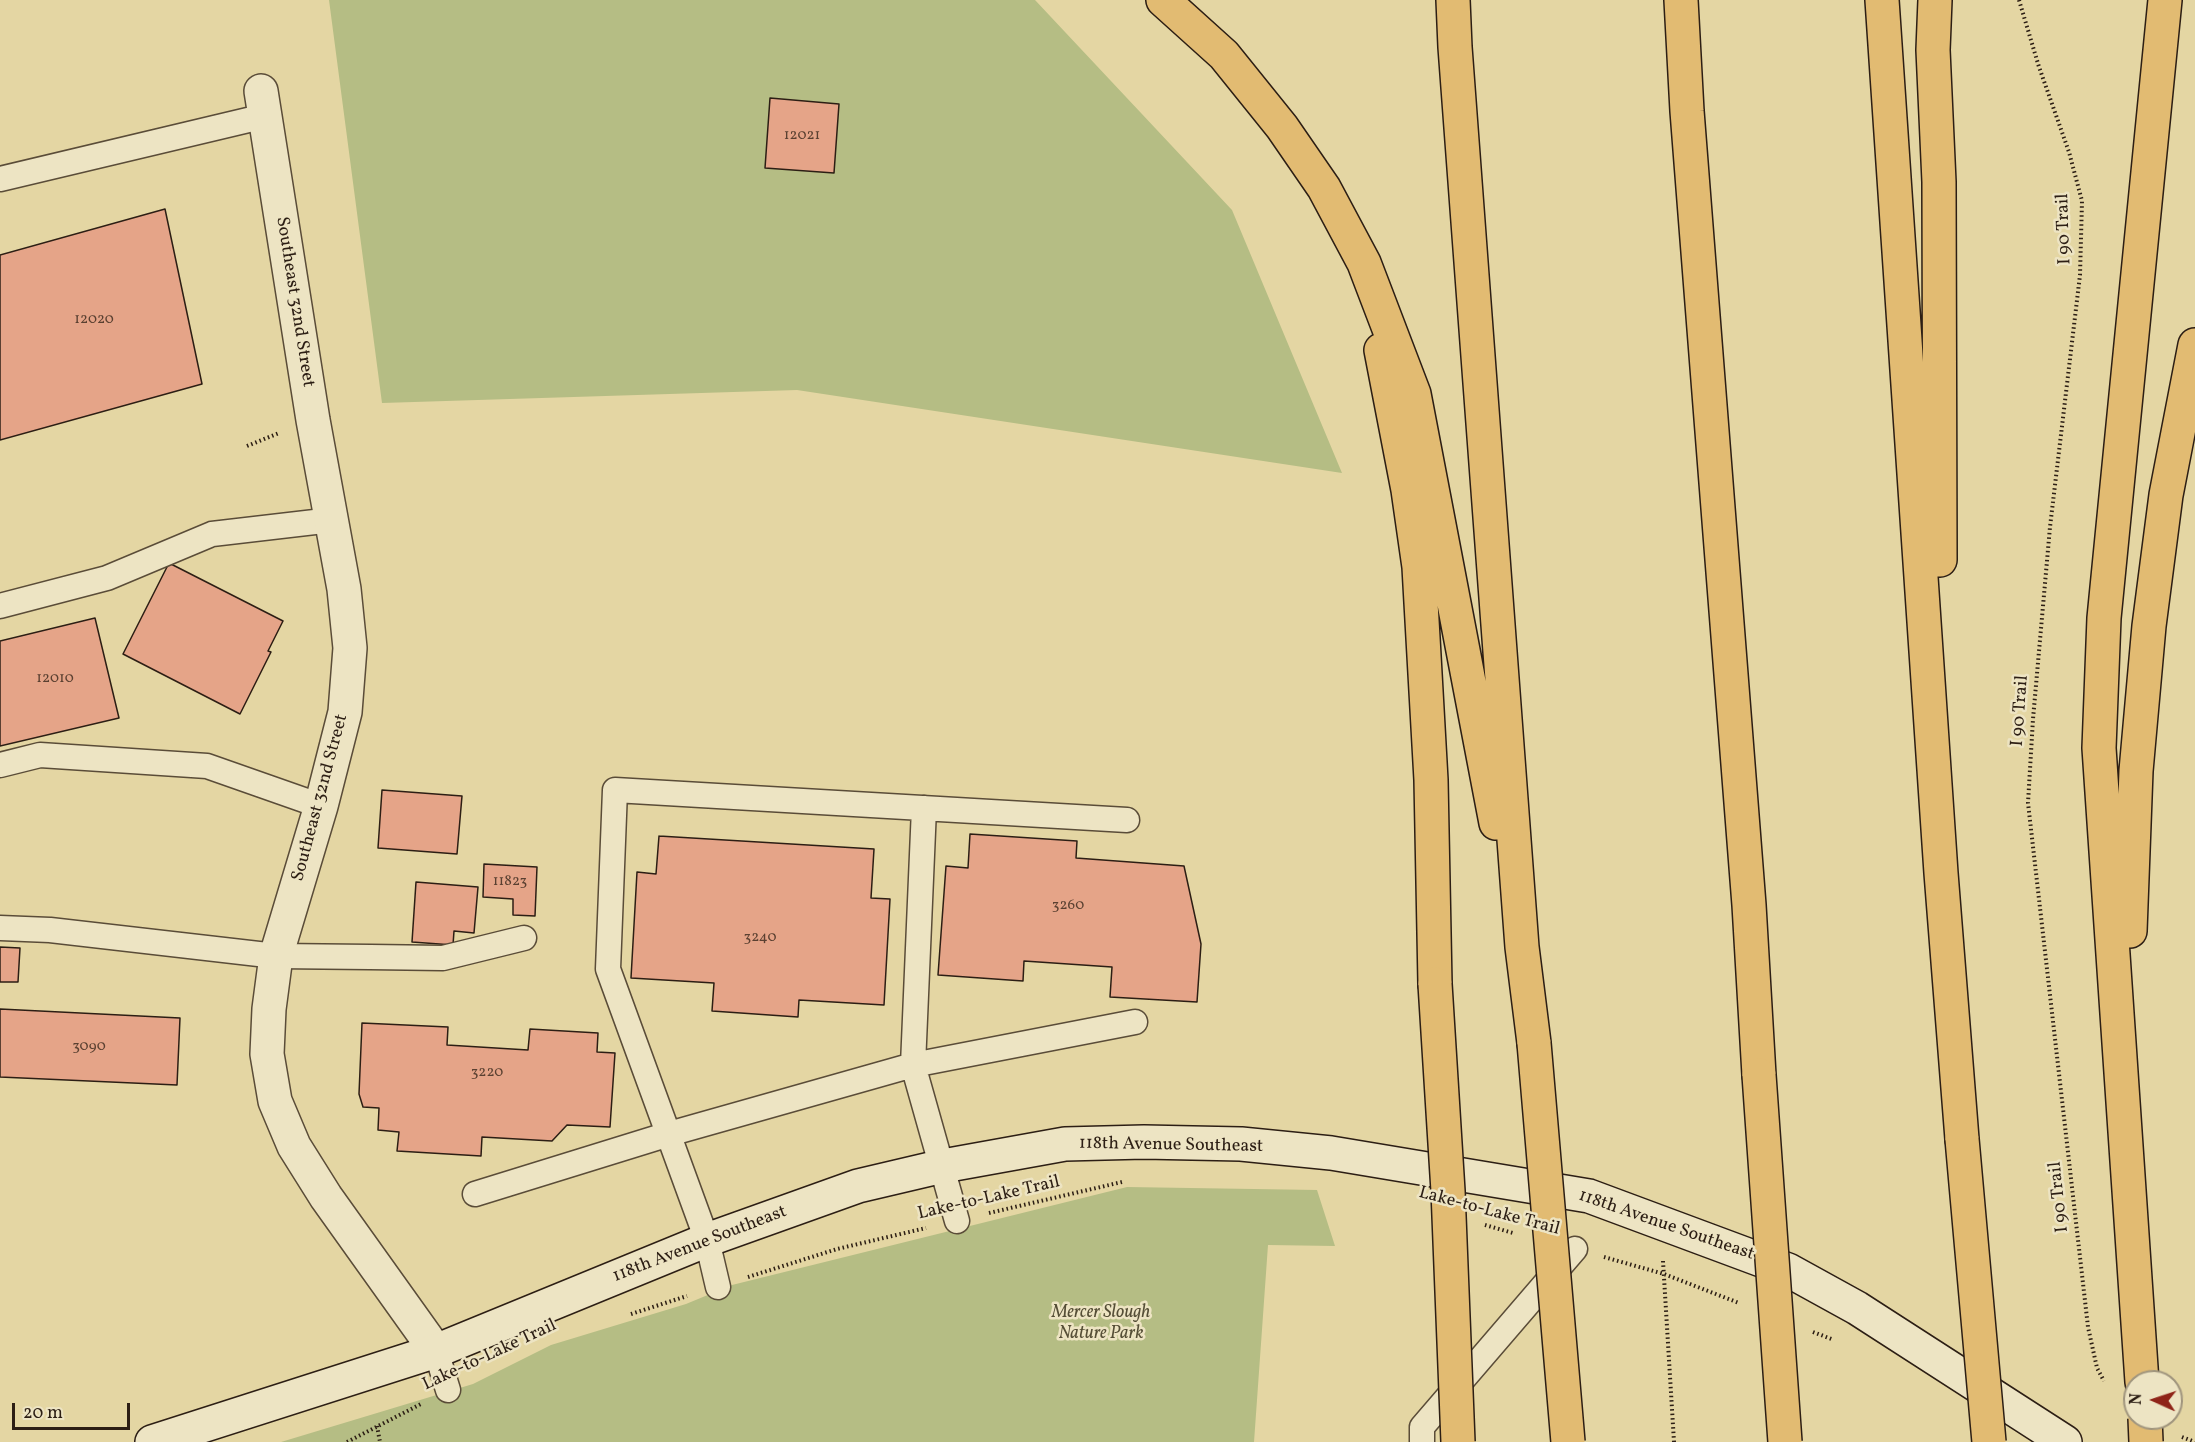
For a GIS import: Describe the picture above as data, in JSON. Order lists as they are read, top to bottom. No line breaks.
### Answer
{"streets":{"street":["Southeast 32nd Street","118th Avenue Southeast"],"path":["I 90 Trail","Lake-to-Lake Trail"]},"crossings":[["Southeast 32nd Street","118th Avenue Southeast"]],"parks":["Mercer Slough Nature Park"],"house_numbers":["12021","12020","12010","11823","3260","3240","3090","3220"],"scale_bar":"20 m","north":"left"}
